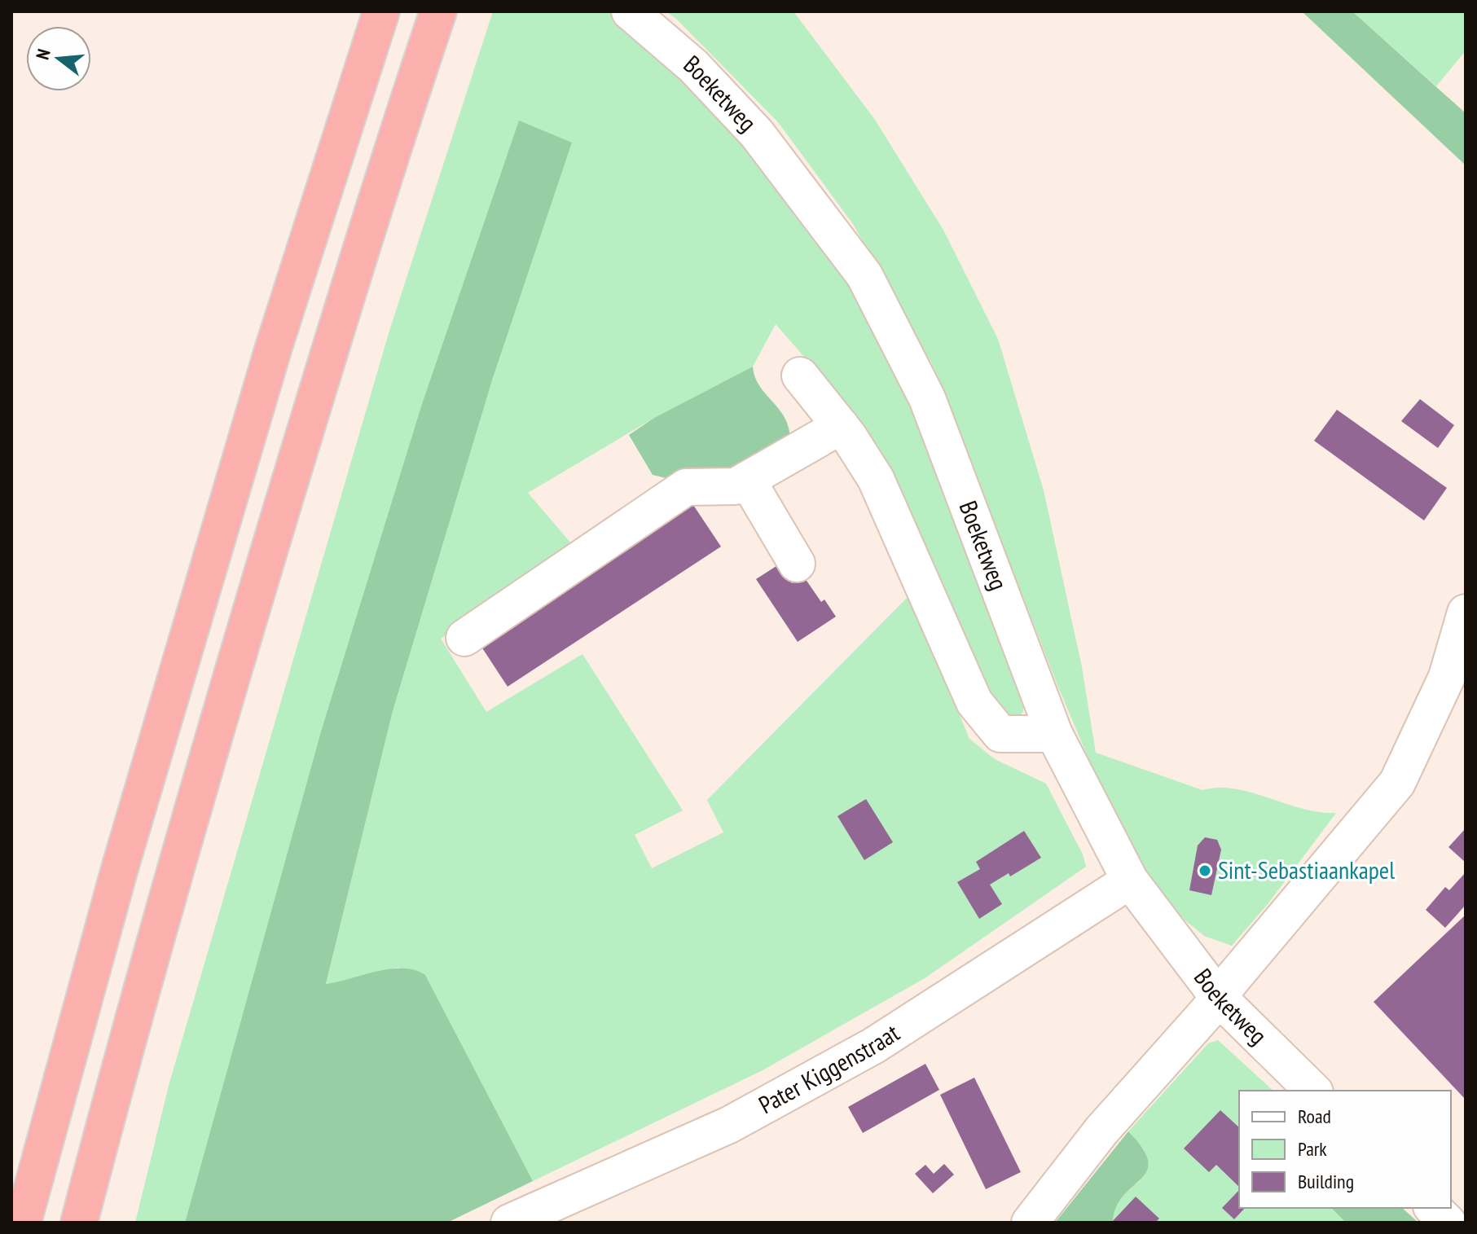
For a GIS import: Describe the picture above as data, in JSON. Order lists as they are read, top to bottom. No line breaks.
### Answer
{"streets":{"street":["Boeketweg","Pater Kiggenstraat"]},"crossings":[["Boeketweg","Pater Kiggenstraat"]],"places":["Sint-Sebastiaankapel"],"legend":["Road","Park","Building"],"north":"left"}
